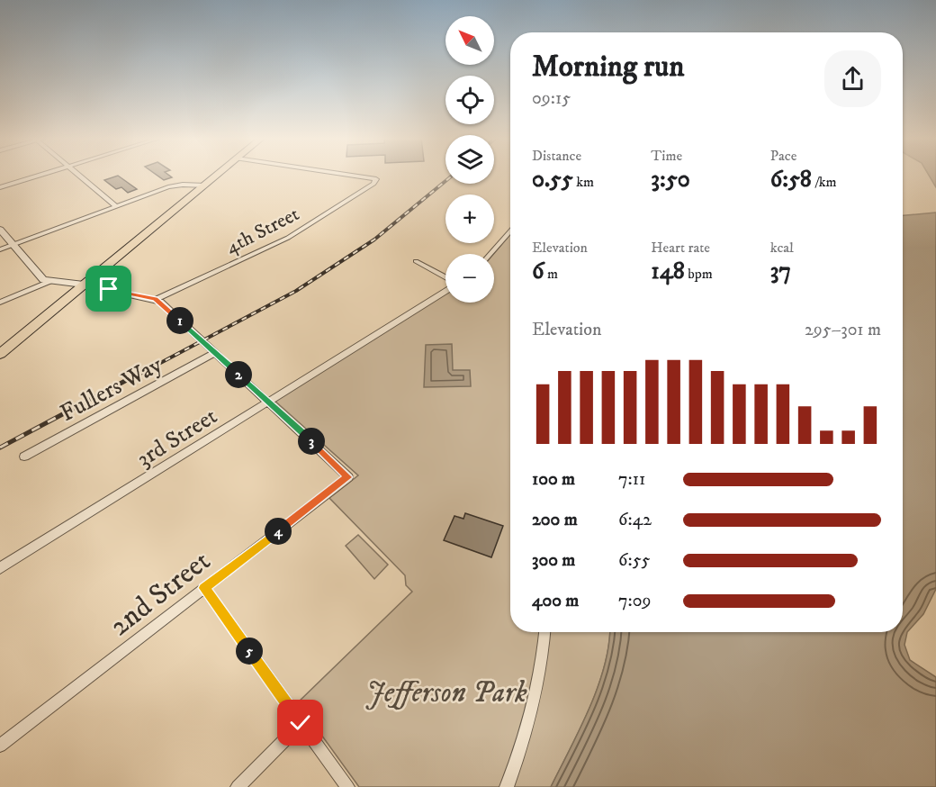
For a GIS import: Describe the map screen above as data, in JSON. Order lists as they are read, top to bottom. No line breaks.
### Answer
{"streets":{"street":["4th Street","Fullers Way","3rd Street","2nd Street"]},"crossings":[["3rd Street","2nd Street"]],"parks":["Jefferson Park"],"north":"top left","page":{"map_buttons":["+","−"],"heading":["Morning run","09:15"],"stats":[["Distance","0.55 km"],["Time","3:50"],["Pace","6:58 /km"],["Elevation","6 m"],["Heart rate","148 bpm"],["kcal","37"]],"pins":["1","2","3","4","5"],"chart":["Elevation","295–301 m"],"list":[{"name":"100 m","note":"7:11"},{"name":"200 m","note":"6:42"},{"name":"300 m","note":"6:55"},{"name":"400 m","note":"7:09"}]}}
